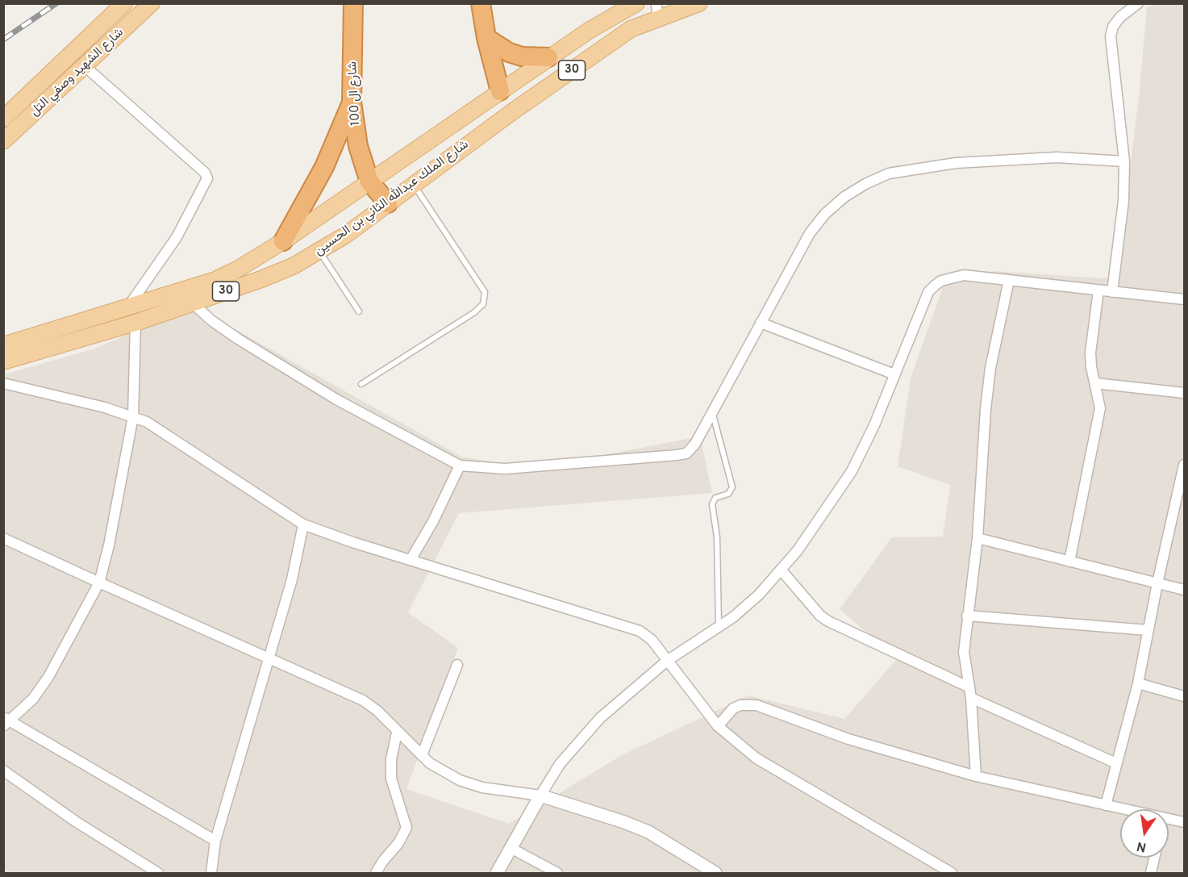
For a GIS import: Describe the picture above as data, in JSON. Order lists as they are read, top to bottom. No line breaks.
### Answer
{"streets":{"highway":["شارع ال 100"],"main road":["30","شارع الشهيد وصفي التل","شارع الملك عبدالله الثاني بن الحسين"]},"crossings":[["شارع ال 100","شارع الملك عبدالله الثاني بن الحسين"]],"north":"bottom"}
